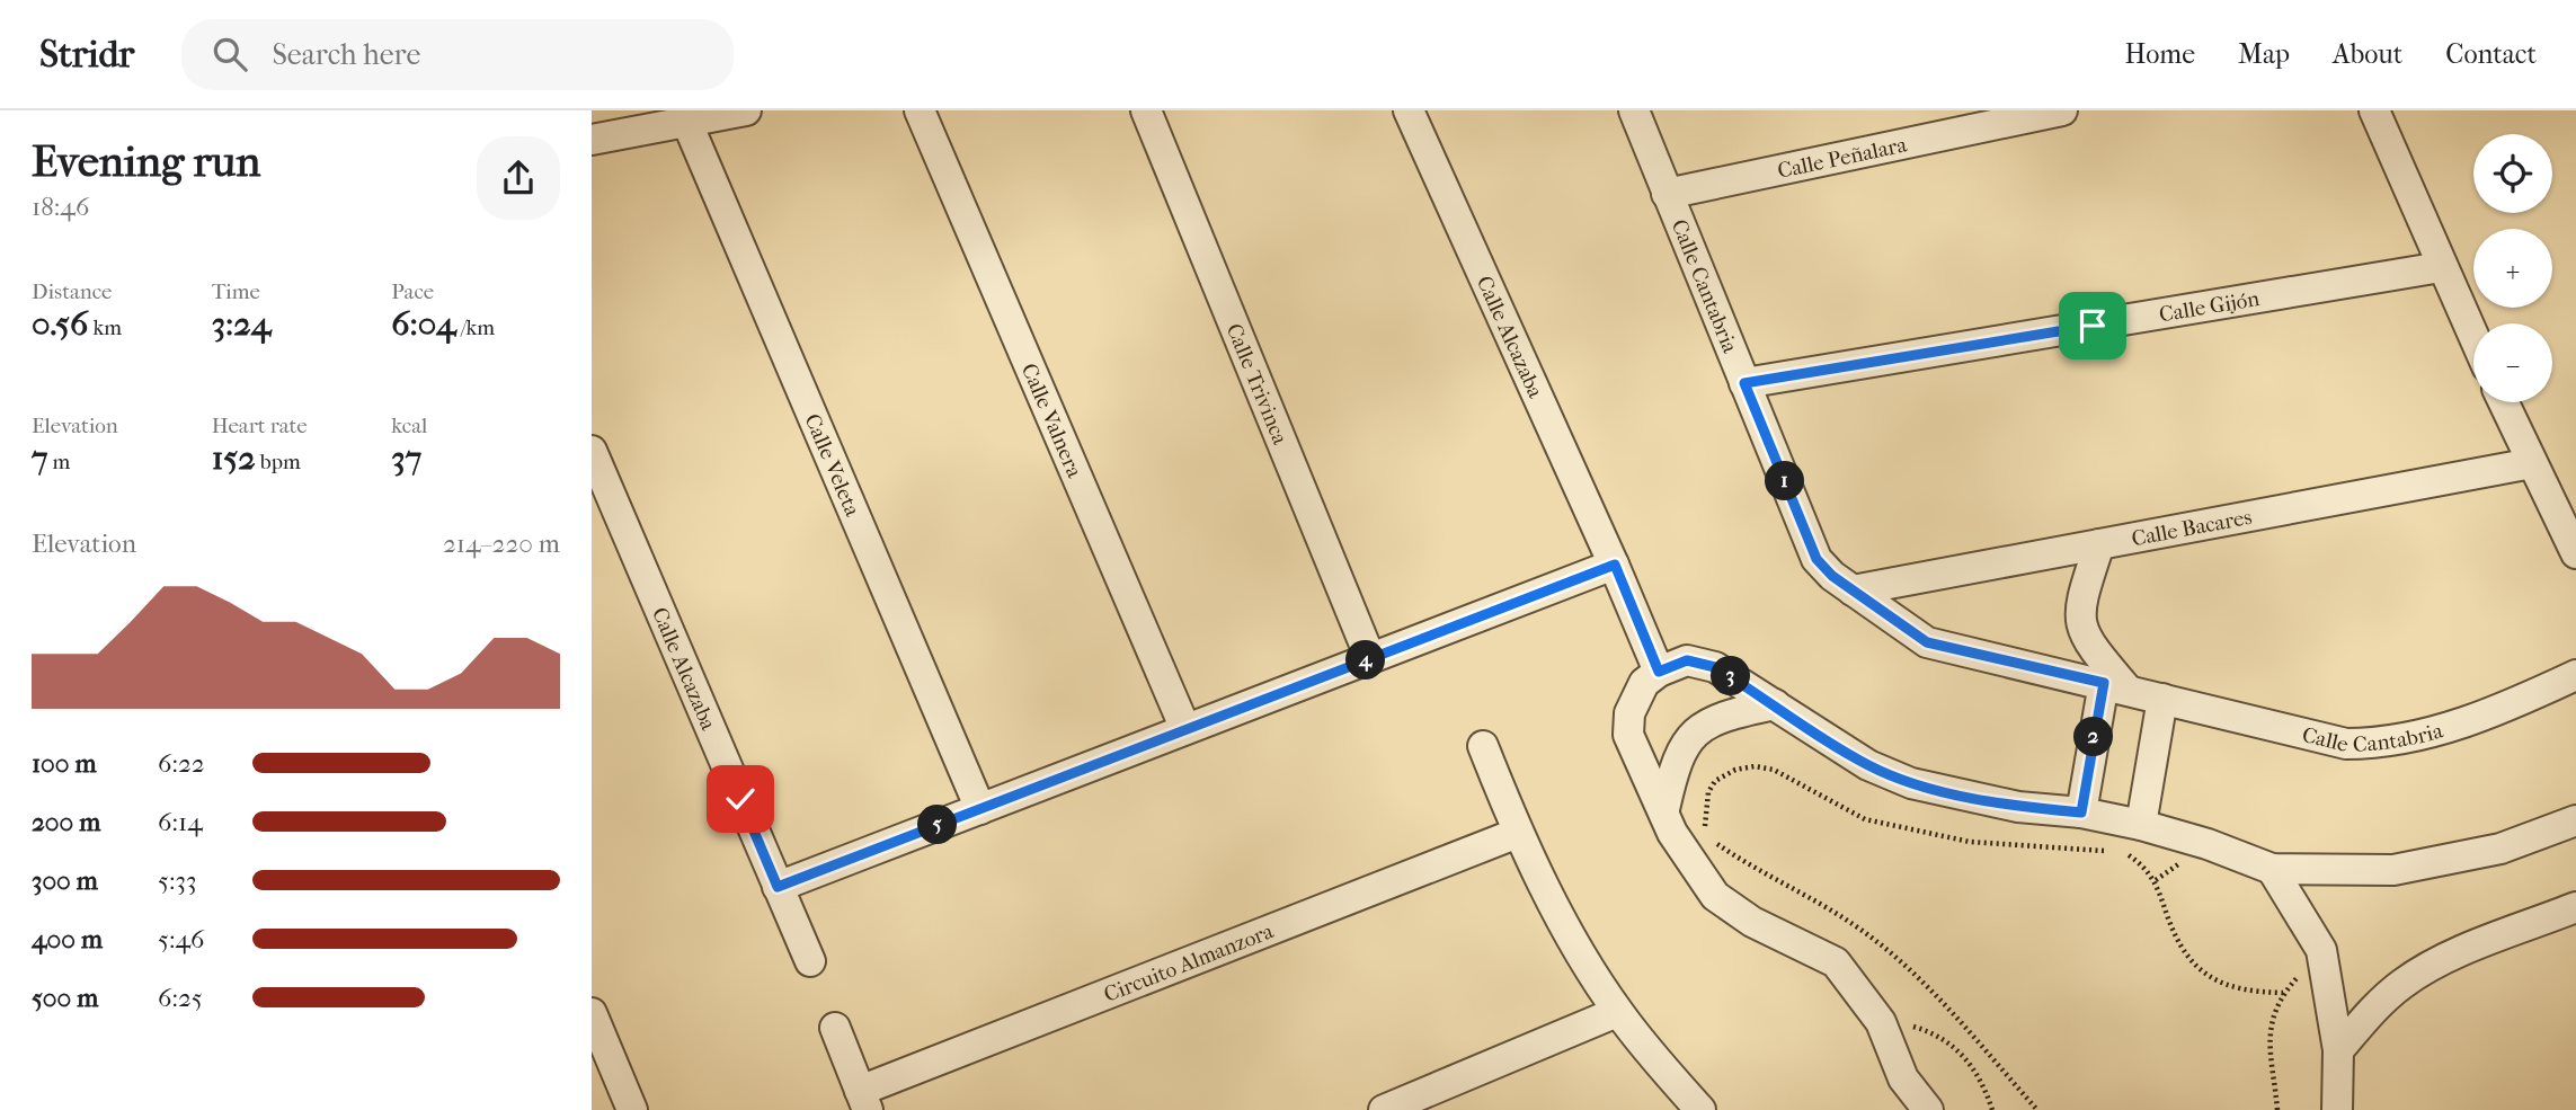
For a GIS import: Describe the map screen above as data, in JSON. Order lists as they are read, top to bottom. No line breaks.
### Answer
{"streets":{"street":["Calle Peñalara","Calle Cantabria","Calle Gijón","Calle Alcazaba","Calle Trivinca","Calle Valnera","Calle Veleta","Calle Bacares","Circuito Almanzora"]},"crossings":[["Calle Peñalara","Calle Cantabria"],["Calle Cantabria","Calle Gijón"],["Calle Cantabria","Calle Bacares"]],"page":{"header":"Stridr","search":"Search here","nav":["Home","Map","About","Contact"],"heading":["Evening run","18:46"],"map_buttons":["+","−"],"stats":[["Distance","0.56 km"],["Time","3:24"],["Pace","6:04 /km"],["Elevation","7 m"],["Heart rate","152 bpm"],["kcal","37"]],"pins":["1","4","3","2","5"],"chart":["Elevation","214–220 m"],"list":[{"name":"100 m","note":"6:22"},{"name":"200 m","note":"6:14"},{"name":"300 m","note":"5:33"},{"name":"400 m","note":"5:46"},{"name":"500 m","note":"6:25"}]}}
